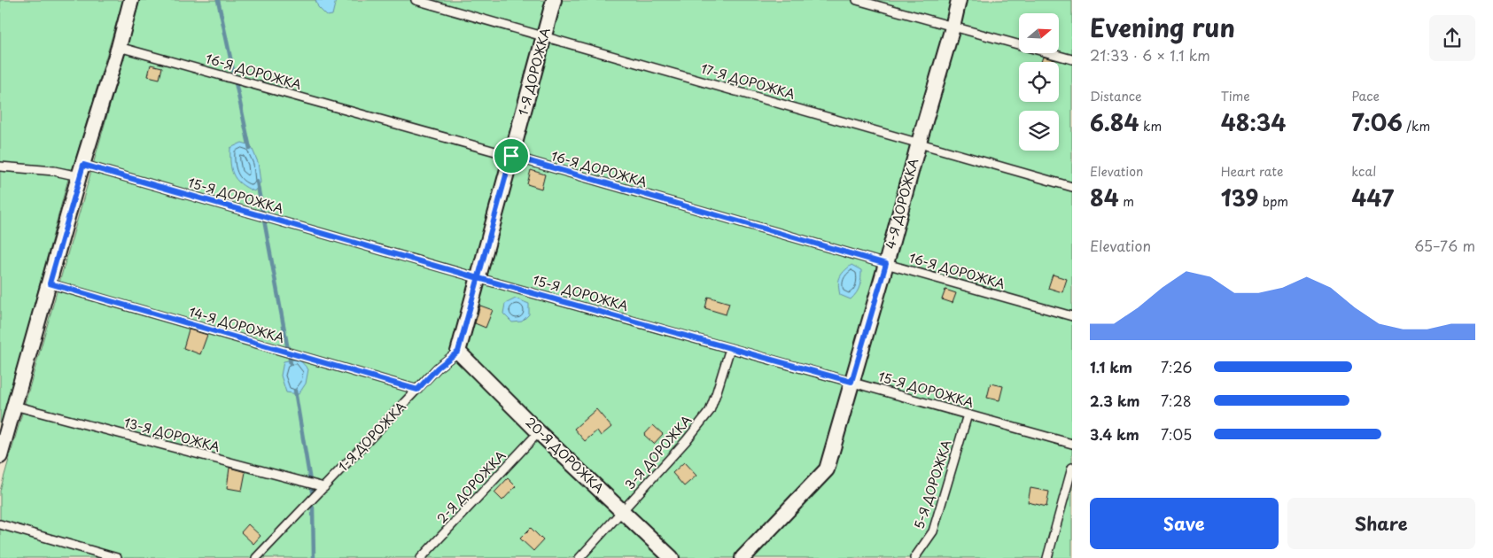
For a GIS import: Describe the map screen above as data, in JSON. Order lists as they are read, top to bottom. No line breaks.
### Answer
{"streets":{"street":["1-Я ДОРОЖКА","4-Я ДОРОЖКА","20-Я ДОРОЖКА"],"lane":["16-Я ДОРОЖКА","17-Я ДОРОЖКА","15-Я ДОРОЖКА","14-Я ДОРОЖКА","13-Я ДОРОЖКА","3-Я ДОРОЖКА","5-Я ДОРОЖКА","2-Я ДОРОЖКА"]},"crossings":[["16-Я ДОРОЖКА","1-Я ДОРОЖКА"],["16-Я ДОРОЖКА","4-Я ДОРОЖКА"],["1-Я ДОРОЖКА","17-Я ДОРОЖКА"],["1-Я ДОРОЖКА","15-Я ДОРОЖКА"],["1-Я ДОРОЖКА","14-Я ДОРОЖКА"],["1-Я ДОРОЖКА","13-Я ДОРОЖКА"],["1-Я ДОРОЖКА","20-Я ДОРОЖКА"],["17-Я ДОРОЖКА","4-Я ДОРОЖКА"],["15-Я ДОРОЖКА","4-Я ДОРОЖКА"],["15-Я ДОРОЖКА","3-Я ДОРОЖКА"],["15-Я ДОРОЖКА","5-Я ДОРОЖКА"],["3-Я ДОРОЖКА","20-Я ДОРОЖКА"],["20-Я ДОРОЖКА","2-Я ДОРОЖКА"]],"north":"right","page":{"heading":["Evening run","21:33 · 6 × 1.1 km"],"stats":[["Distance","6.84 km"],["Time","48:34"],["Pace","7:06 /km"],["Elevation","84 m"],["Heart rate","139 bpm"],["kcal","447"]],"chart":["Elevation","65–76 m"],"list":[{"name":"1.1 km","note":"7:26"},{"name":"2.3 km","note":"7:28"},{"name":"3.4 km","note":"7:05"}],"buttons":["Save","Share"]}}
